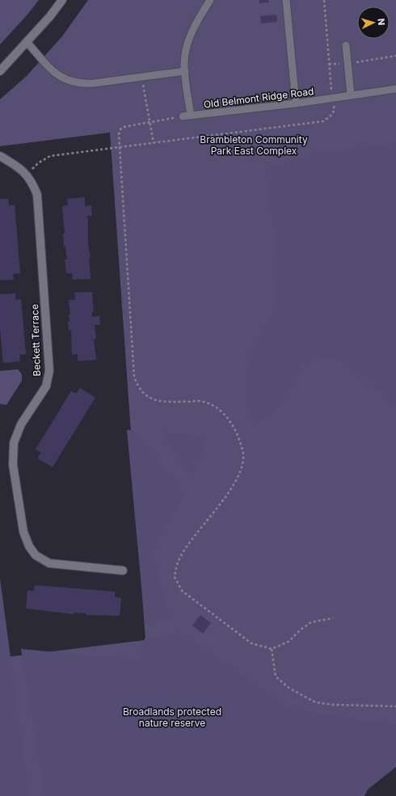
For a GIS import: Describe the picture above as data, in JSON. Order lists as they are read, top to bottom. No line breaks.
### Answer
{"streets":{"street":["Beckett Terrace"],"lane":["Old Belmont Ridge Road"]},"parks":["Brambleton Community Park East Complex","Broadlands protected nature reserve"],"north":"right"}
